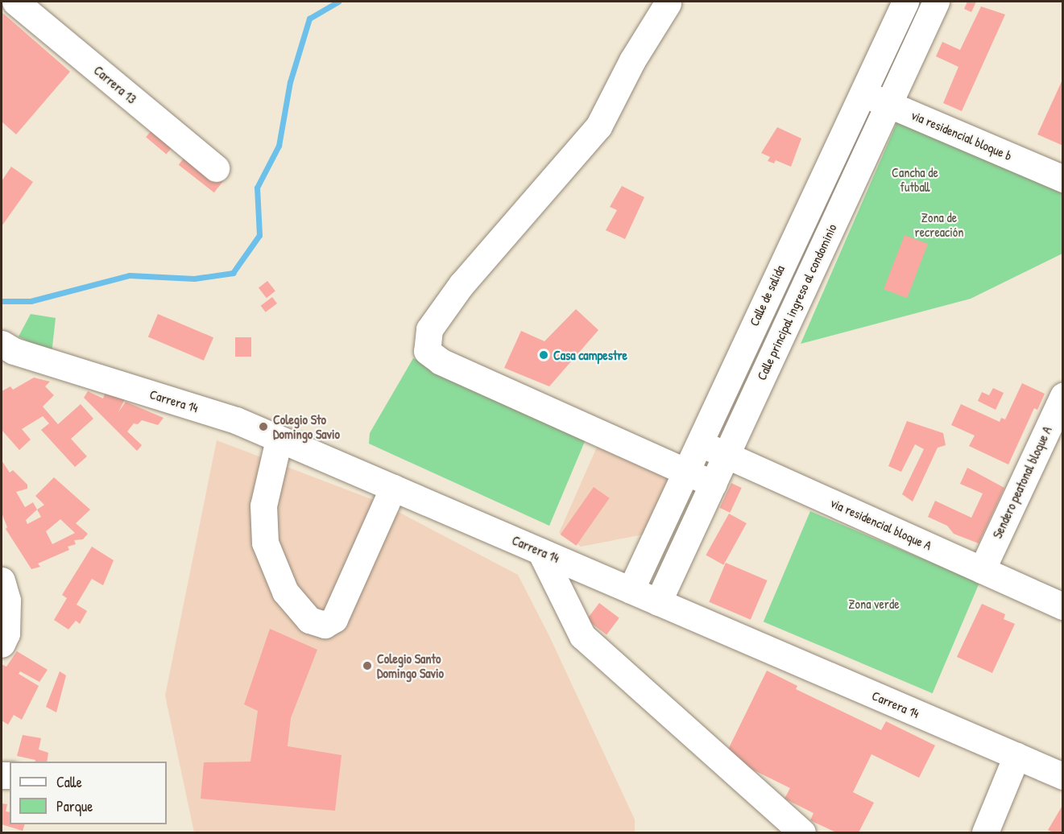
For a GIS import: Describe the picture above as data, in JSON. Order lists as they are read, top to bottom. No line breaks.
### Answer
{"streets":{"street":["Carrera 13","via residencial bloque b","Calle de salida","Calle principal ingreso al condominio","Carrera 14","Sendero peatonal bloque A","via residencial bloque A"]},"crossings":[["via residencial bloque b","Calle de salida"],["via residencial bloque b","Calle principal ingreso al condominio"],["Calle de salida","Carrera 14"],["Calle de salida","via residencial bloque A"],["Calle principal ingreso al condominio","Carrera 14"],["Calle principal ingreso al condominio","via residencial bloque A"],["Sendero peatonal bloque A","via residencial bloque A"]],"parks":["Cancha de futball","Zona de recreación","Zona verde"],"places":["Casa campestre","Colegio Sto Domingo Savio","Colegio Santo Domingo Savio"],"legend":["Calle","Parque"]}
